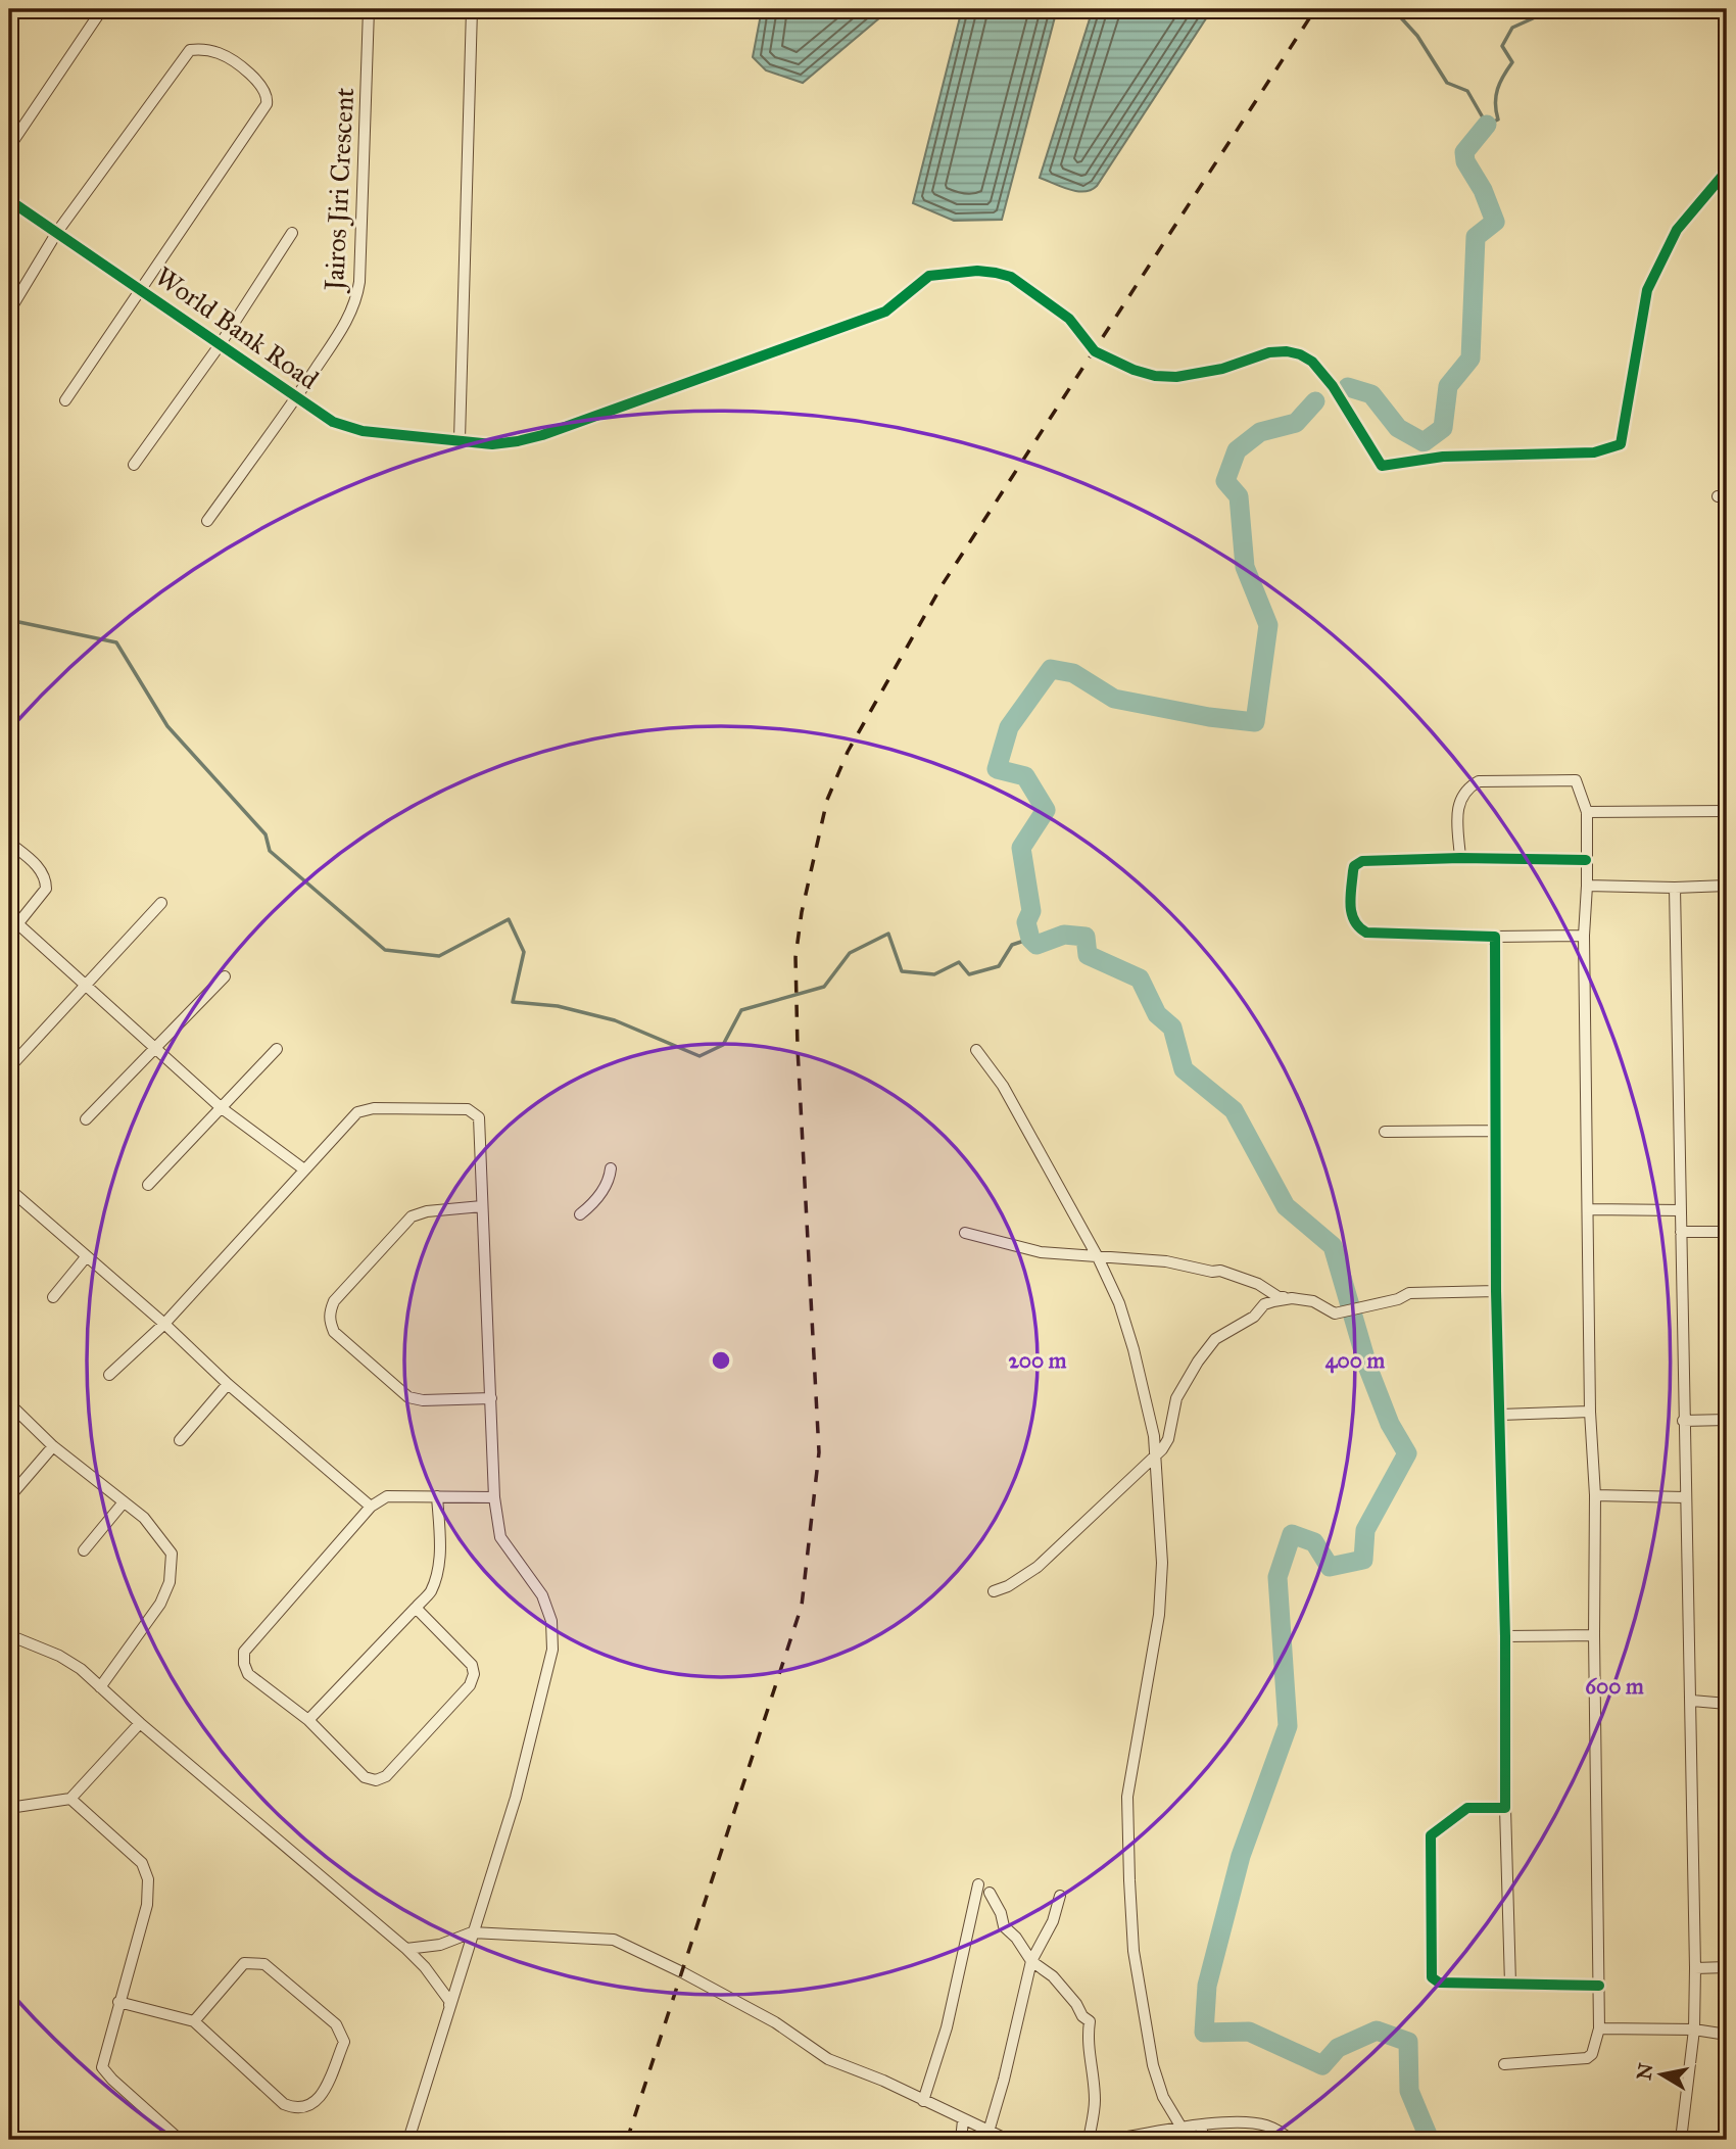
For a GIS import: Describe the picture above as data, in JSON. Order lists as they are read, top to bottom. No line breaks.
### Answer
{"streets":{"street":["Jairos Jiri Crescent","World Bank Road"]},"crossings":[["Jairos Jiri Crescent","World Bank Road"]],"north":"left","rings":["200 m","400 m","600 m"]}
